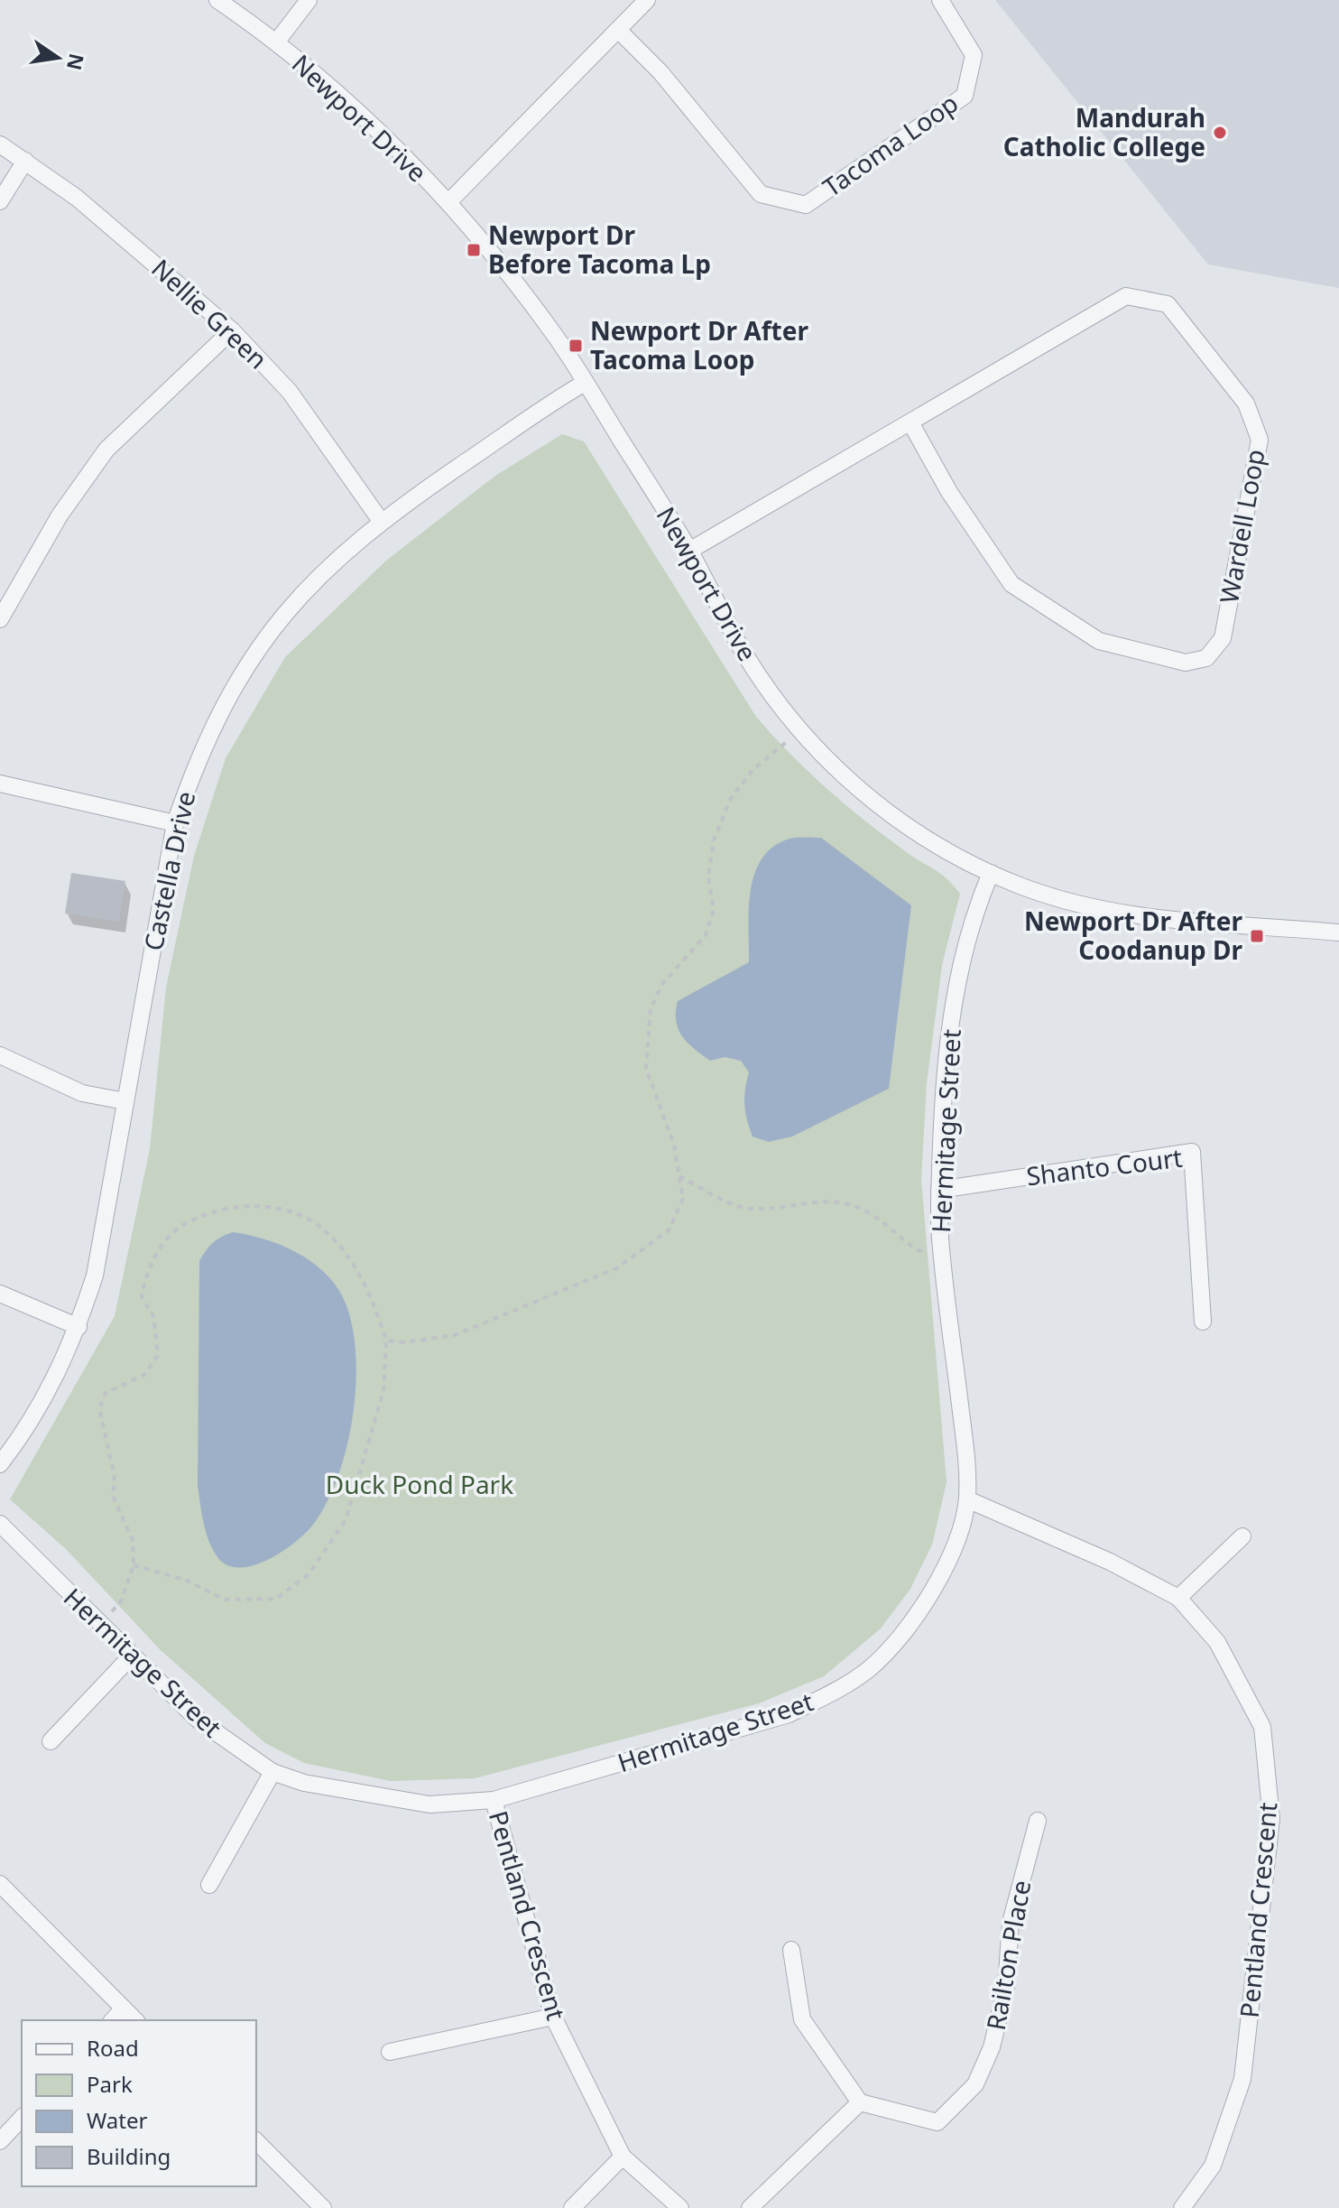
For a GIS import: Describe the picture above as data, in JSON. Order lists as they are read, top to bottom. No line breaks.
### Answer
{"streets":{"street":["Newport Drive","Tacoma Loop","Nellie Green","Wardell Loop","Castella Drive","Hermitage Street","Shanto Court","Pentland Crescent","Railton Place"]},"crossings":[["Newport Drive","Wardell Loop"],["Newport Drive","Castella Drive"],["Newport Drive","Hermitage Street"],["Nellie Green","Castella Drive"],["Hermitage Street","Shanto Court"],["Hermitage Street","Pentland Crescent"]],"parks":["Duck Pond Park"],"places":{"other":["Mandurah Catholic College"],"transit":["Newport Dr Before Tacoma Lp","Newport Dr After Tacoma Loop","Newport Dr After Coodanup Dr"]},"legend":["Road","Park","Water","Building"],"north":"right"}
